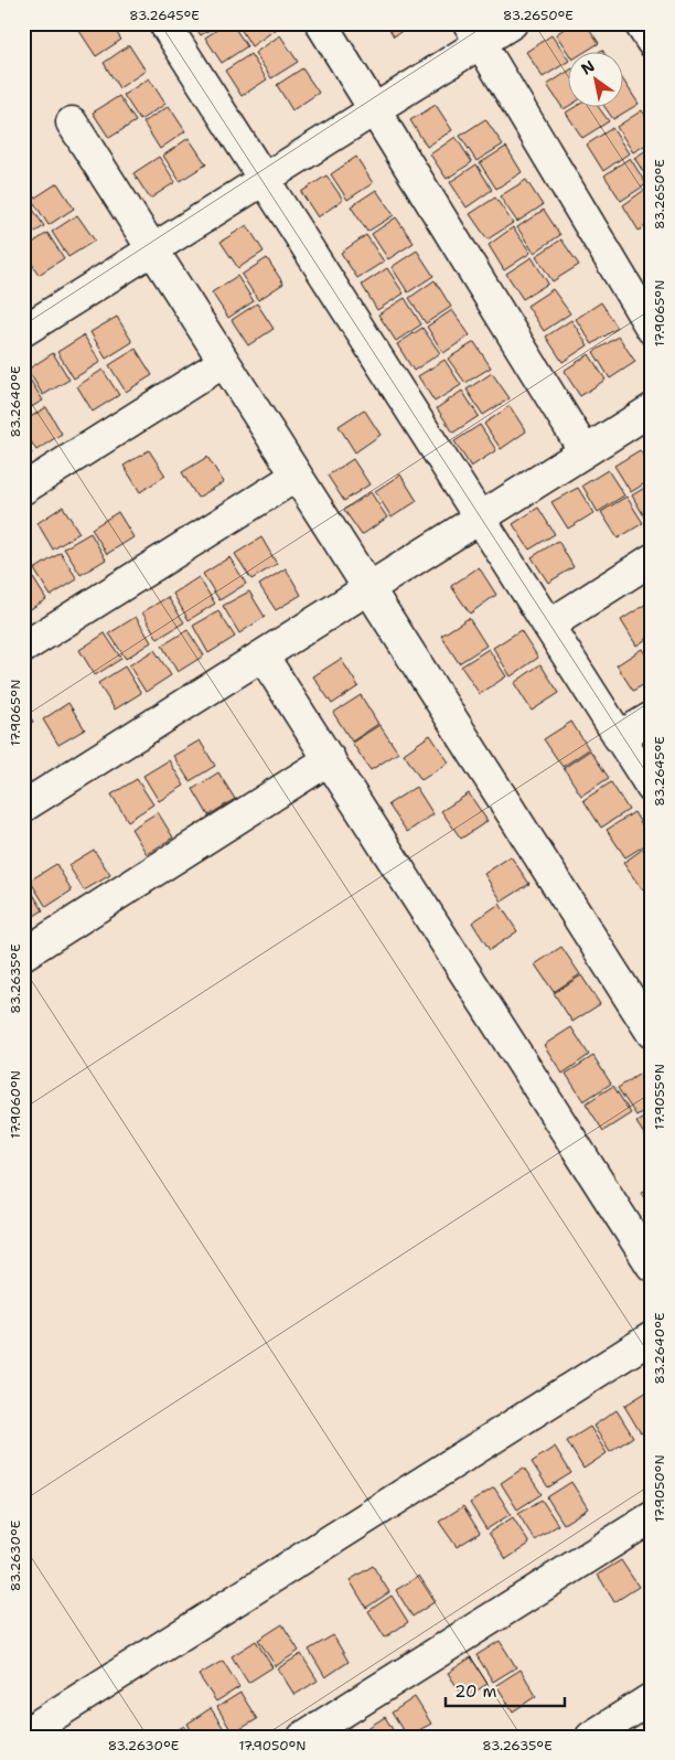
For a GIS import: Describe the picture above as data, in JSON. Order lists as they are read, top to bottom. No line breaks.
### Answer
{"scale_bar":"20 m","north":"top left","coordinates":["83.2645°E","83.2650°E","17.9065°N","83.2640°E","83.2635°E","17.9055°N","17.9060°N","17.9050°N","83.2630°E"]}
